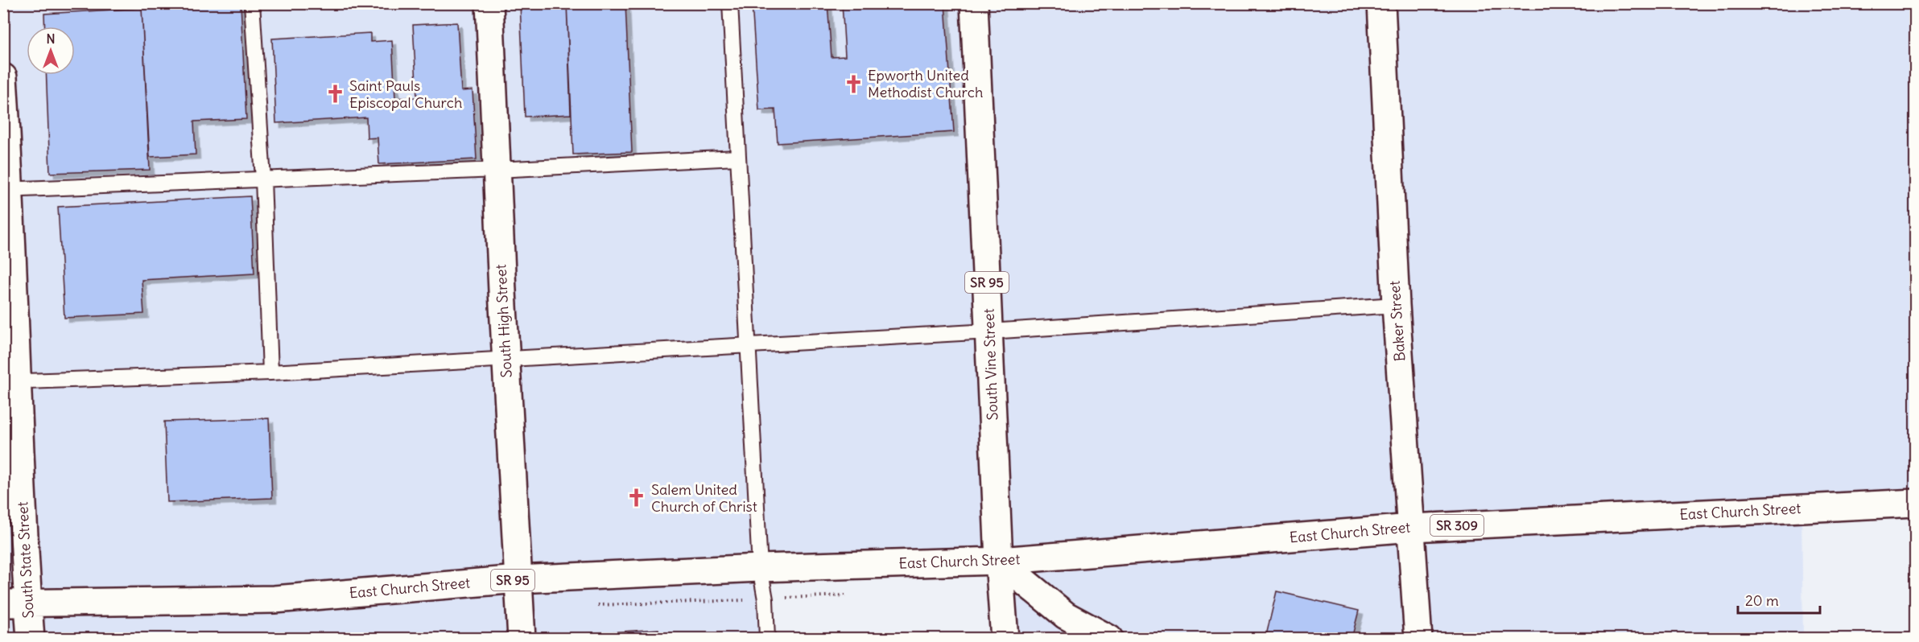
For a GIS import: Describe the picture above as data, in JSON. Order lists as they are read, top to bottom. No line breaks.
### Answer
{"streets":{"main road":["SR 95","South High Street","Baker Street","South Vine Street","East Church Street","SR 309","South State Street"]},"crossings":[["South High Street","East Church Street"],["Baker Street","East Church Street"],["South Vine Street","East Church Street"],["East Church Street","South State Street"]],"places":{"church":["Epworth United Methodist Church","Saint Pauls Episcopal Church","Salem United Church of Christ"]},"scale_bar":"20 m","north":"top"}
